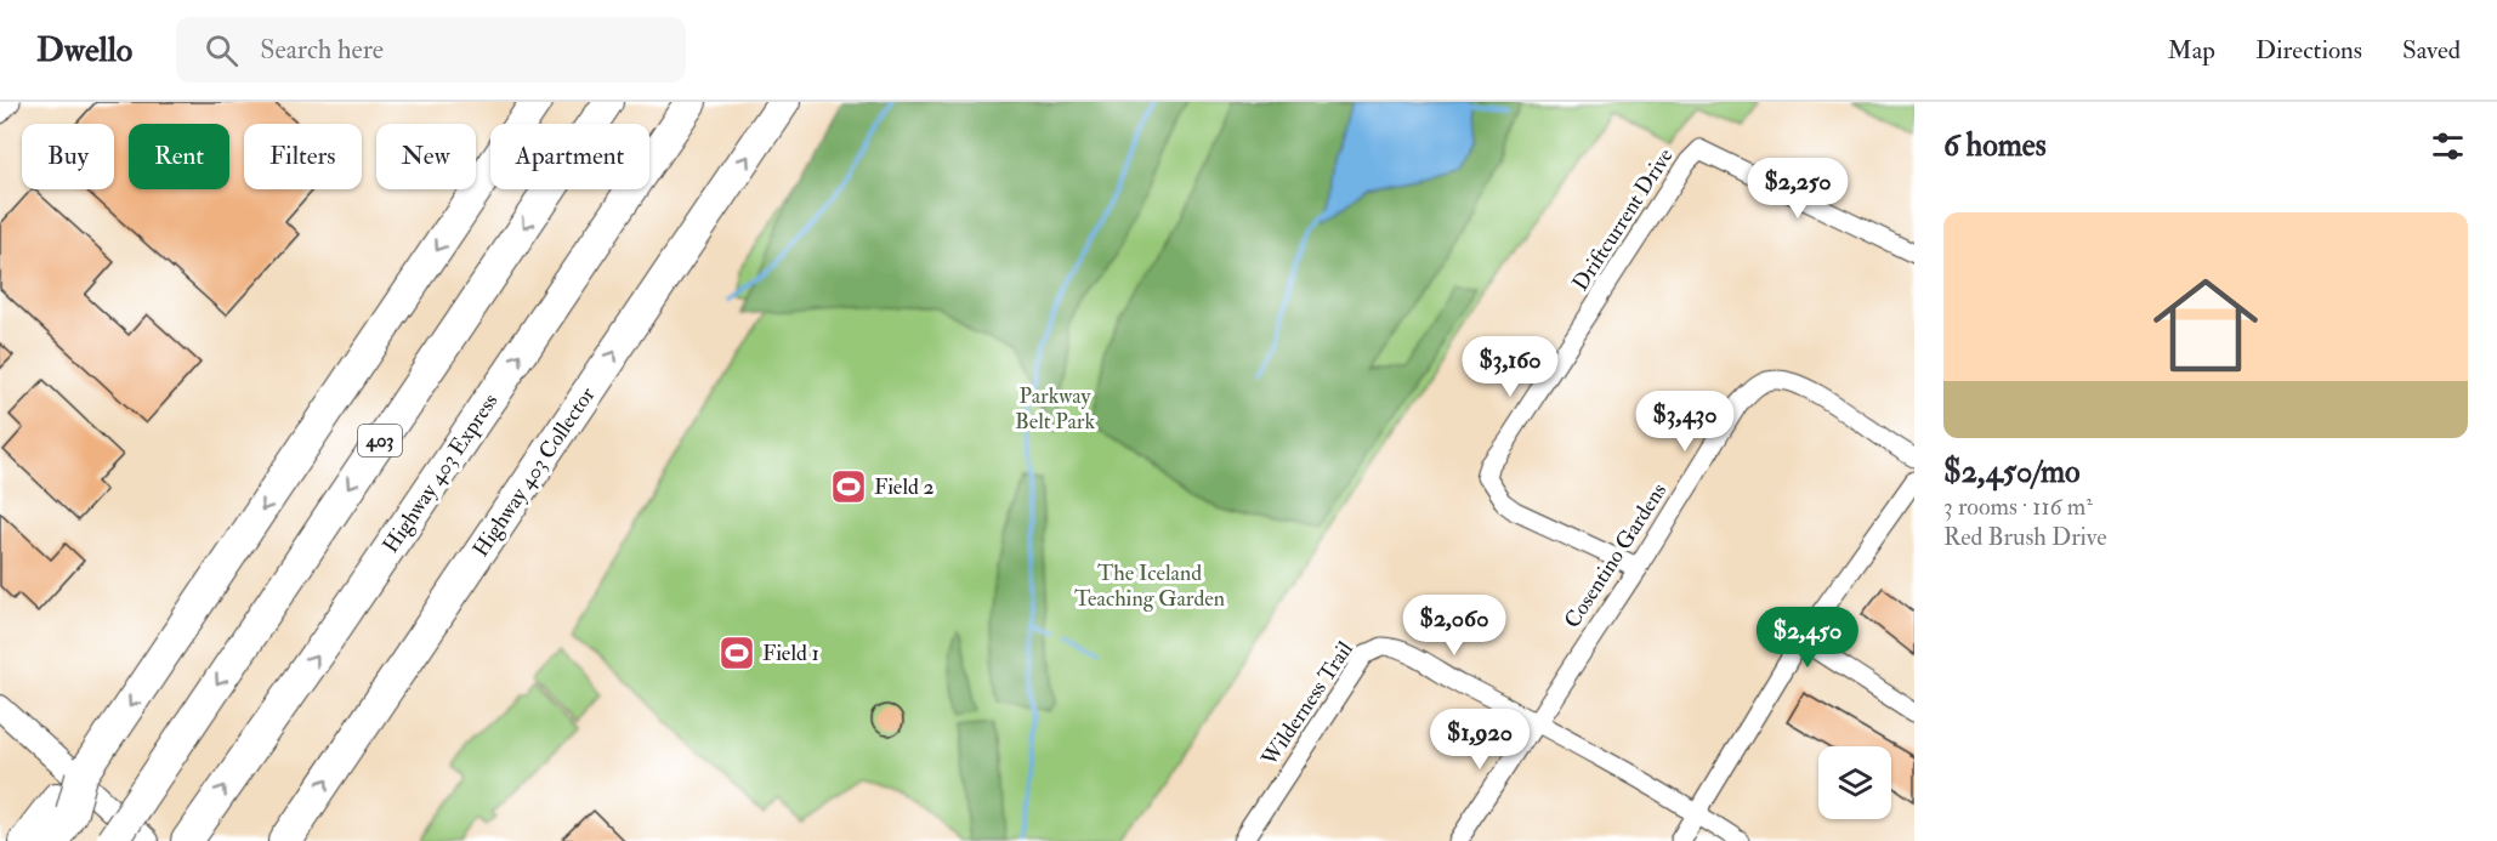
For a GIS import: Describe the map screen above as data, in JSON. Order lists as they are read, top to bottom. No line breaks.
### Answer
{"streets":{"highway":["403","Highway 403 Collector","Highway 403 Express"],"street":["Driftcurrent Drive","Cosentino Gardens","Wilderness Trail"]},"crossings":[["Driftcurrent Drive","Cosentino Gardens"],["Cosentino Gardens","Wilderness Trail"]],"parks":["Parkway Belt Park","The Iceland Teaching Garden"],"places":{"sports":["Field 2","Field 1"]},"page":{"header":"Dwello","search":"Search here","nav":["Map","Directions","Saved"],"heading":"6 homes","chip":["Buy","Rent","Filters","New","Apartment"],"price":["$2,250","$3,160","$3,430","$2,060","$2,450","$1,920"],"list":[{"name":"$2,450/mo","note":"3 rooms · 116 m² · Red Brush Drive"}]}}
